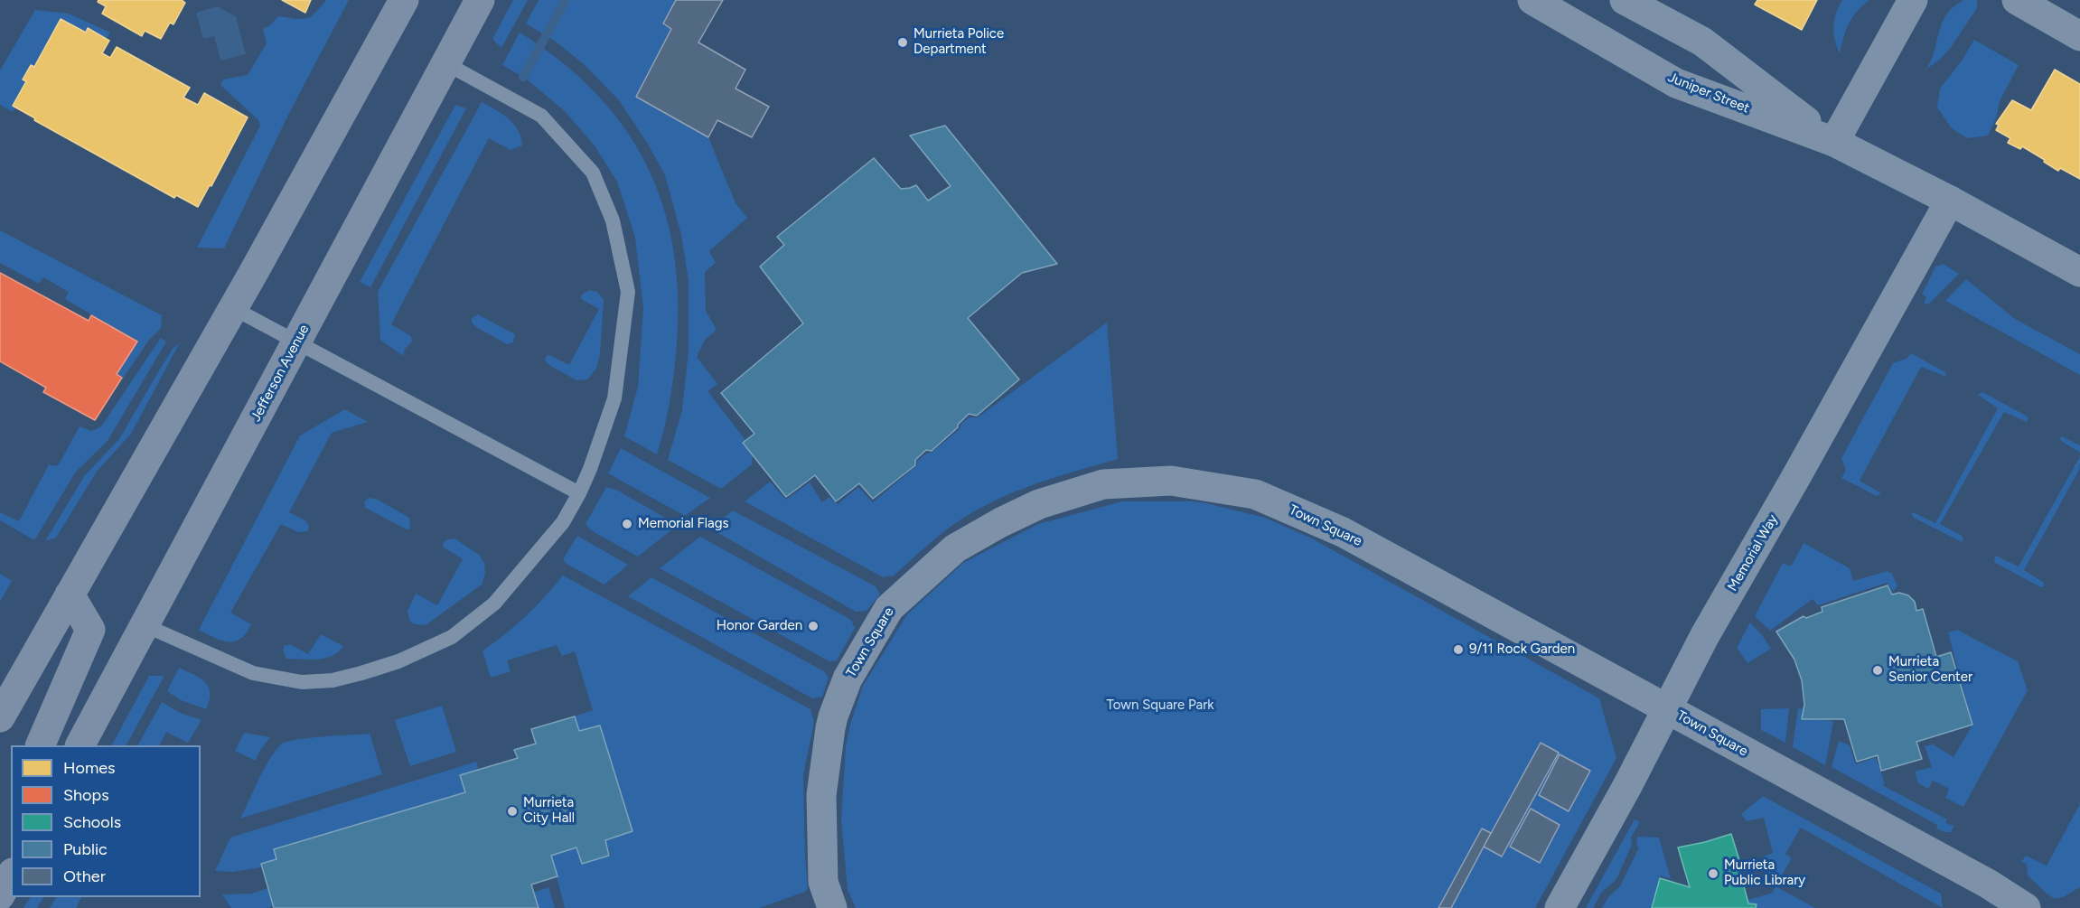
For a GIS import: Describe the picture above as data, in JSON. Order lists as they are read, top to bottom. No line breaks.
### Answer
{"streets":{"main road":["Jefferson Avenue"],"street":["Juniper Street","Town Square","Memorial Way"]},"crossings":[["Juniper Street","Memorial Way"],["Town Square","Memorial Way"]],"parks":["Town Square Park"],"places":["Murrieta Police Department","Memorial Flags","Honor Garden","9/11 Rock Garden","Murrieta Senior Center","Murrieta City Hall","Murrieta Public Library"],"legend":["Homes","Shops","Schools","Public","Other"]}
